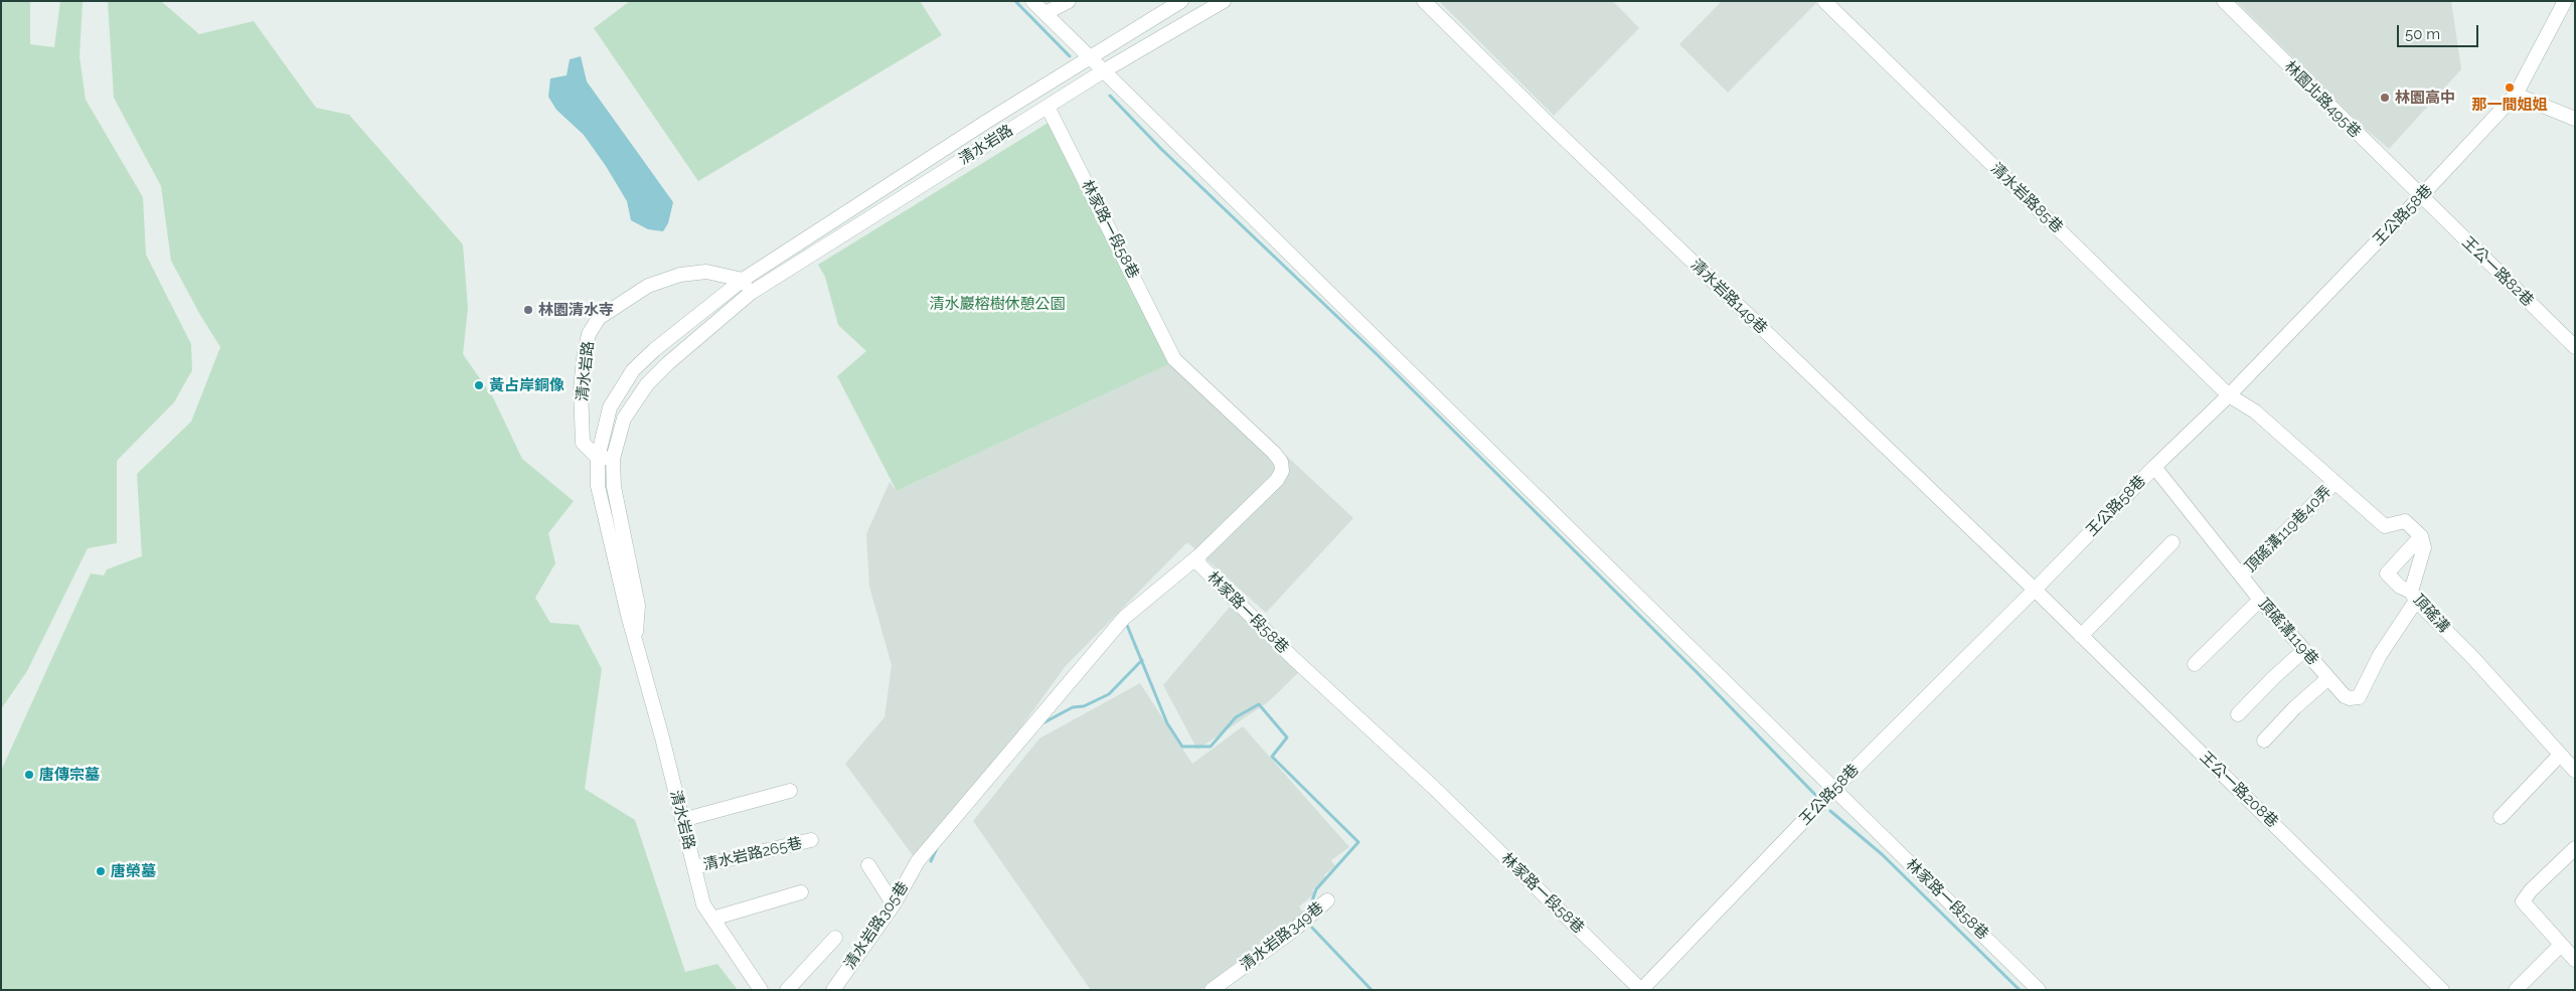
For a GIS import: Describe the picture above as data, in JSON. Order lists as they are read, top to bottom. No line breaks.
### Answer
{"streets":{"street":["林園北路495巷","清水岩路","清水岩路85巷","王公路58巷","林家路一段58巷","王公一路82巷","清水岩路149巷","頂磘溝119巷40弄","頂磘溝","頂磘溝119巷","王公一路208巷","清水岩路265巷","清水岩路305巷","清水岩路349巷"]},"crossings":[["林園北路495巷","王公路58巷"],["林園北路495巷","王公一路82巷"],["清水岩路","林家路一段58巷"],["清水岩路","清水岩路265巷"],["清水岩路85巷","王公路58巷"],["王公路58巷","林家路一段58巷"],["王公路58巷","王公一路82巷"],["王公路58巷","清水岩路149巷"],["王公路58巷","頂磘溝119巷"],["王公路58巷","王公一路208巷"],["林家路一段58巷","清水岩路305巷"],["清水岩路149巷","王公一路208巷"],["頂磘溝119巷40弄","頂磘溝119巷"],["頂磘溝","頂磘溝119巷"]],"parks":["清水巖榕樹休憩公園"],"places":["那一間姐姐","林園高中","林園清水寺","黃占岸銅像","唐傳宗墓","唐榮墓"],"scale_bar":"50 m"}
